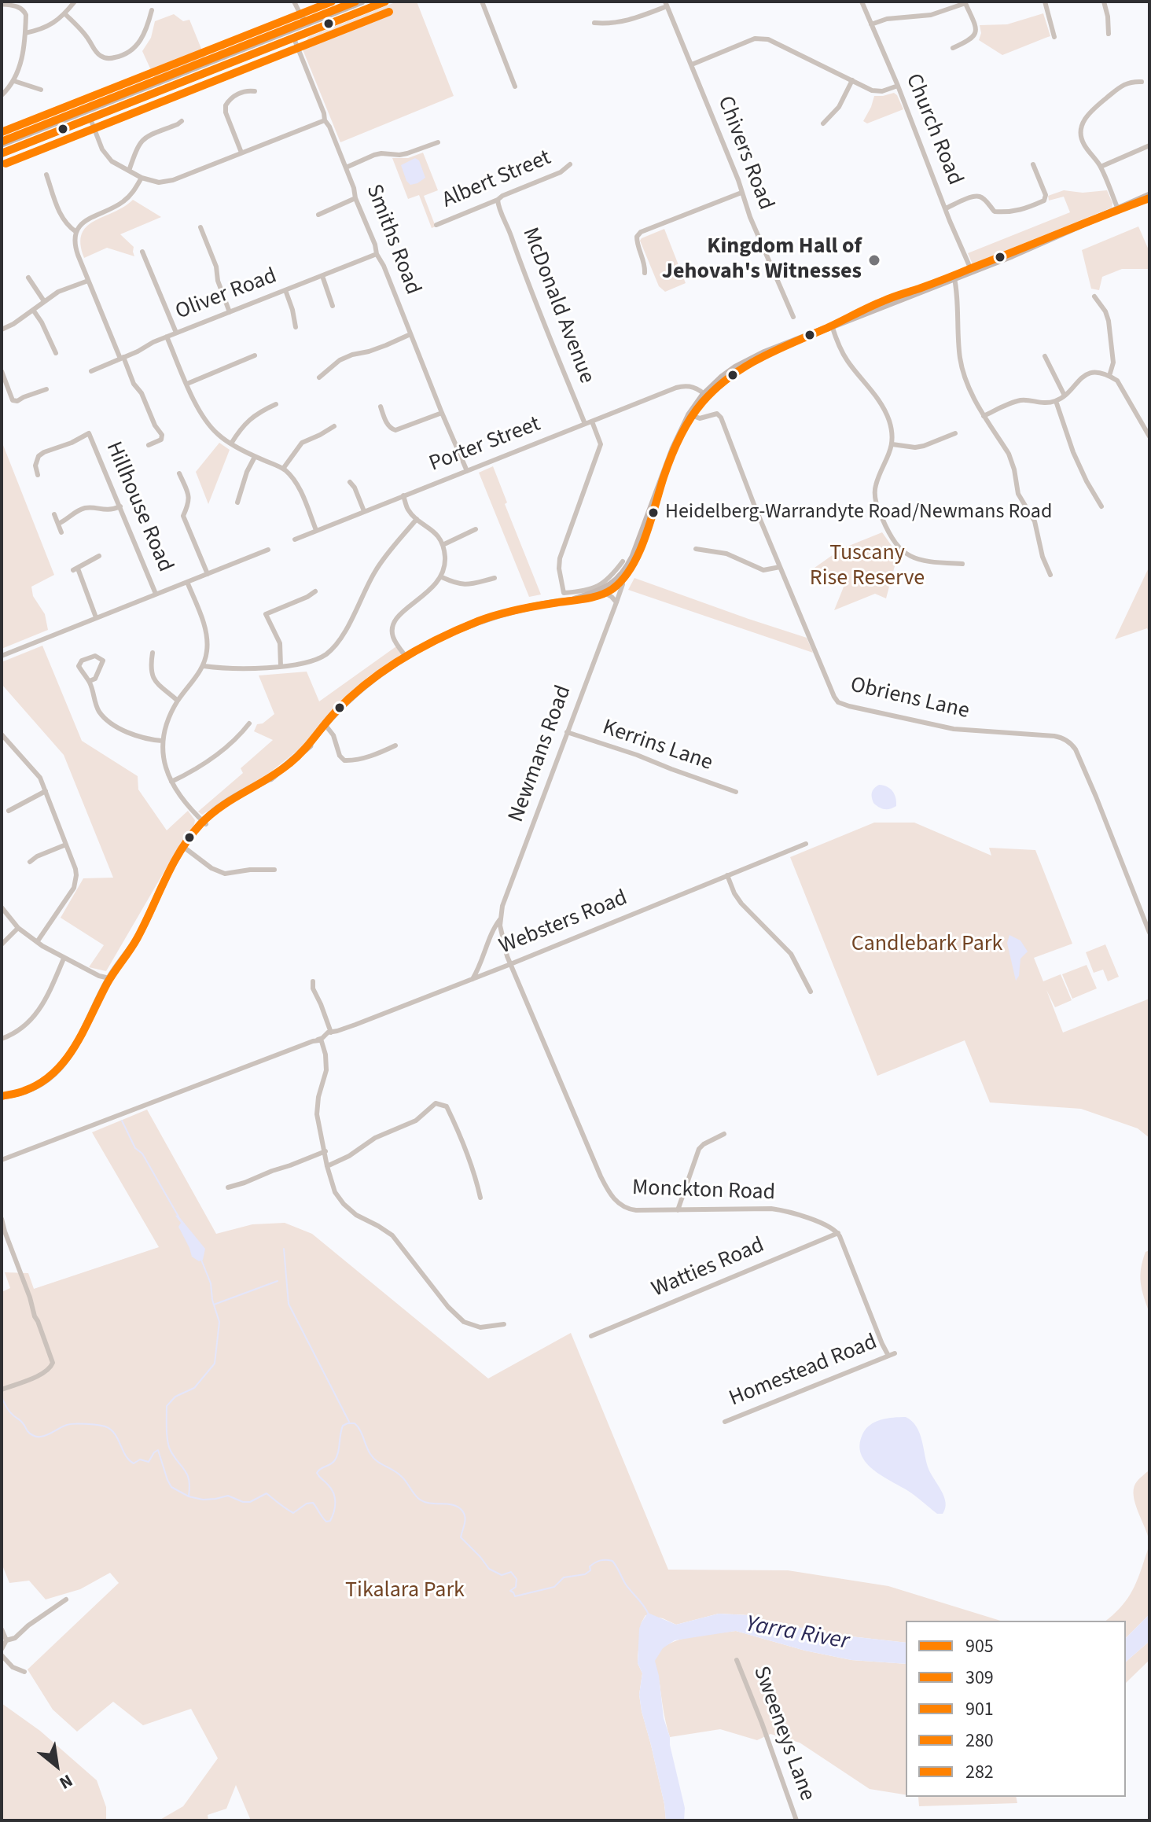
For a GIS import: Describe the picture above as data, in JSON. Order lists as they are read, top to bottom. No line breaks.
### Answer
{"streets":{"main road":["Newmans Road"],"street":["Church Road","Chivers Road","Albert Street","Smiths Road","Oliver Road","McDonald Avenue","Porter Street","Hillhouse Road","Obriens Lane","Kerrins Lane","Websters Road","Monckton Road","Watties Road","Homestead Road","Sweeneys Lane"]},"crossings":[["Albert Street","McDonald Avenue"],["Smiths Road","Oliver Road"],["Smiths Road","Porter Street"],["McDonald Avenue","Porter Street"],["Porter Street","Newmans Road"],["Obriens Lane","Newmans Road"],["Kerrins Lane","Newmans Road"],["Newmans Road","Websters Road"],["Newmans Road","Monckton Road"],["Websters Road","Monckton Road"],["Monckton Road","Watties Road"]],"water":["Yarra River"],"parks":["Tuscany Rise Reserve","Candlebark Park","Tikalara Park"],"places":["Kingdom Hall of Jehovah's Witnesses","Heidelberg-Warrandyte Road/Newmans Road"],"lines":["transit line 309","transit line 280","transit line 282","transit line 901","transit line 905"],"legend":["905","309","901","280","282"],"north":"bottom right"}
